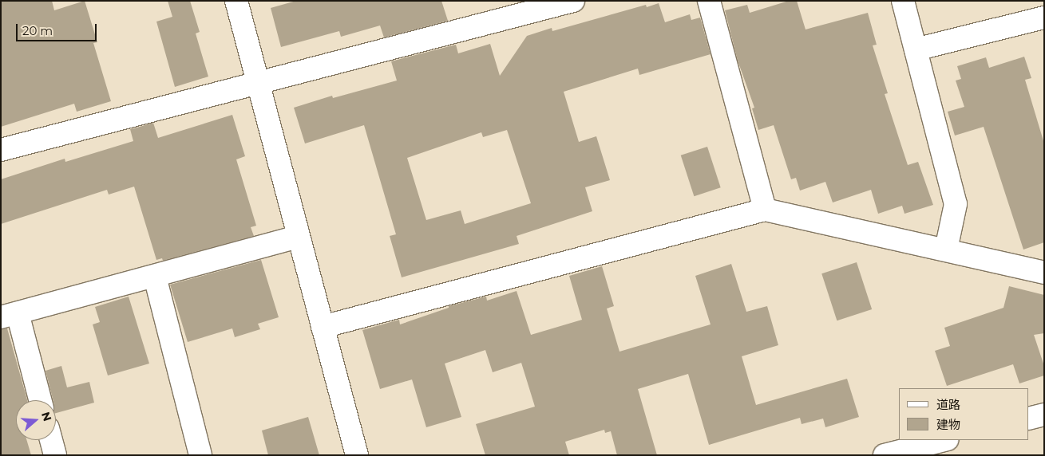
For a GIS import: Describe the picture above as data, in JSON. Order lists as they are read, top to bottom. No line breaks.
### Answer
{"legend":["道路","建物"],"scale_bar":"20 m","north":"right"}
